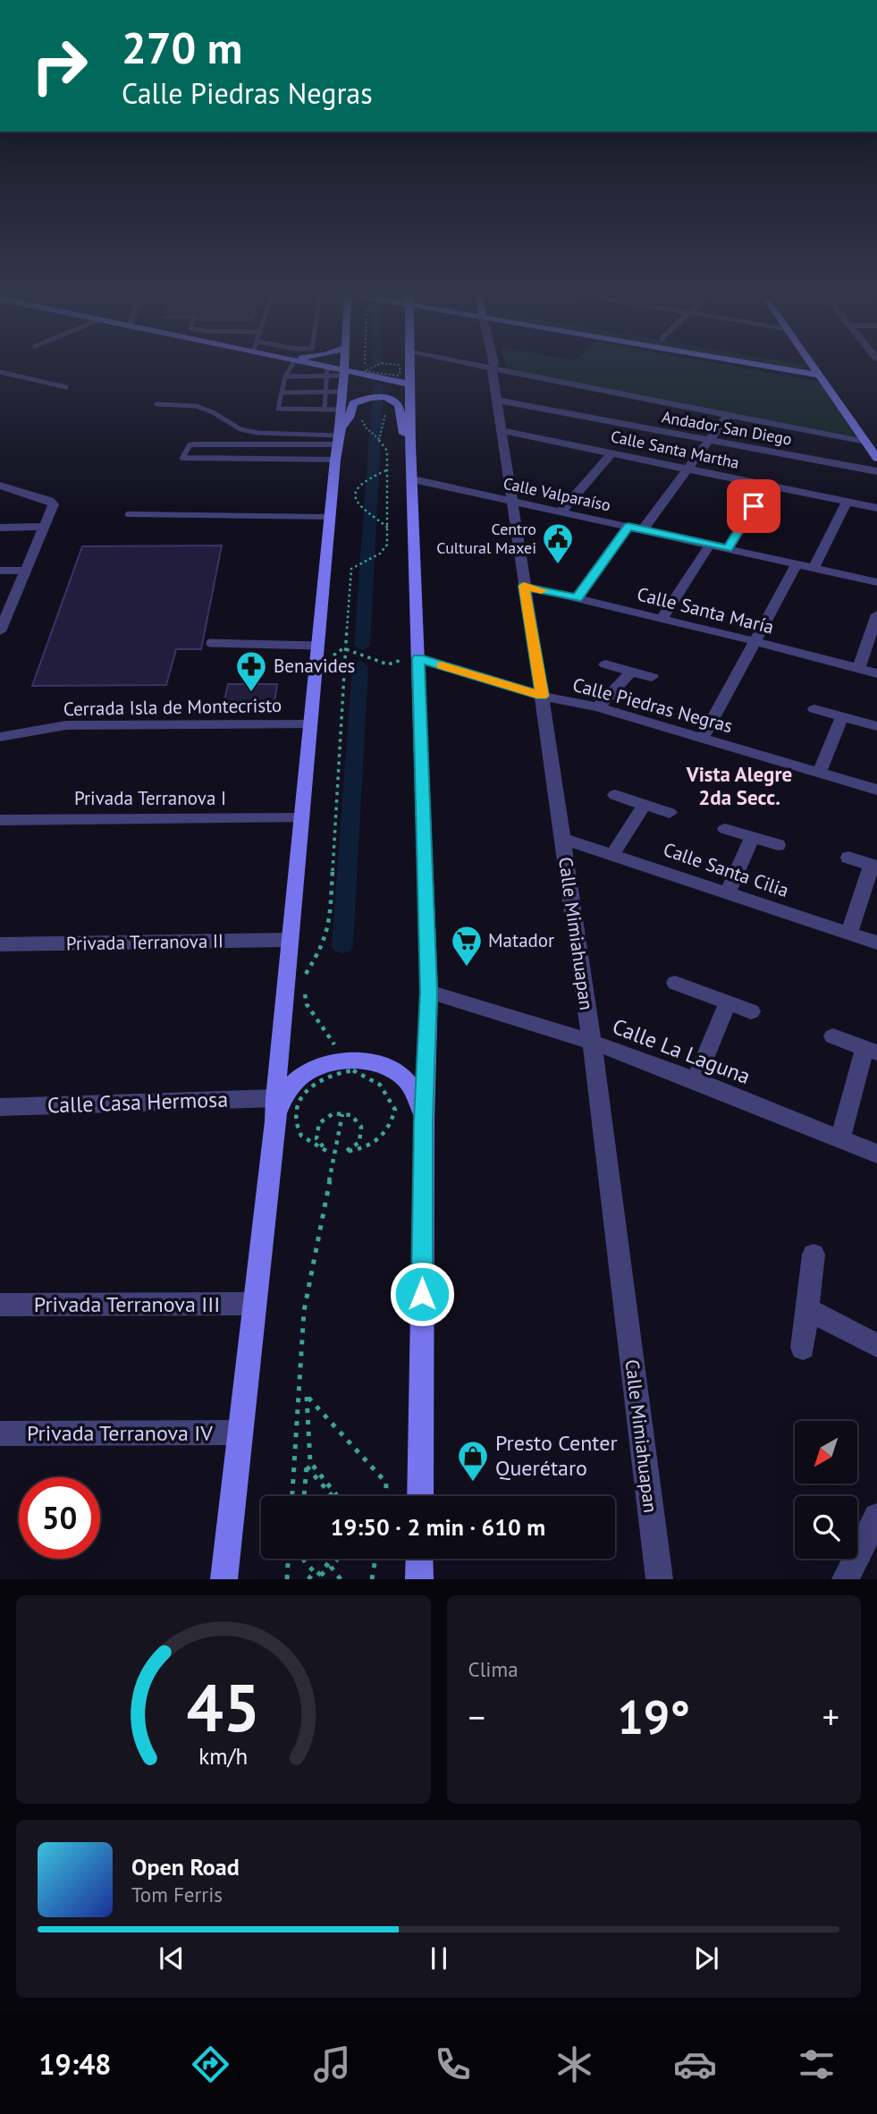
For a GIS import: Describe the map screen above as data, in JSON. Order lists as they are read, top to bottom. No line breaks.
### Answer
{"streets":{"street":["Andador San Diego","Calle Santa Martha","Calle Valparaíso","Calle Santa María","Calle Piedras Negras","Cerrada Isla de Montecristo","Privada Terranova I","Calle Santa Cilia","Calle Mimiahuapan","Privada Terranova II","Calle La Laguna","Calle Casa Hermosa","Privada Terranova III","Privada Terranova IV"]},"crossings":[["Andador San Diego","Calle Mimiahuapan"],["Calle Santa Martha","Calle Mimiahuapan"],["Calle Valparaíso","Calle Mimiahuapan"],["Calle Santa María","Calle Mimiahuapan"],["Calle Piedras Negras","Calle Mimiahuapan"],["Calle Santa Cilia","Calle Mimiahuapan"],["Calle Mimiahuapan","Calle La Laguna"]],"districts":["Vista Alegre 2da Secc."],"places":{"public building":["Centro Cultural Maxei"],"pharmacy":["Benavides"],"supermarket":["Matador"],"shop":["Presto Center Querétaro"]},"north":"bottom left","page":{"turn":["270 m","Calle Piedras Negras"],"limit":"50","trip":"19:50 · 2 min · 610 m","tile":"Clima","heat":["−","19°","+"],"song":["Open Road","Tom Ferris"],"tabs":"19:48","gauge":["45","km/h"]}}
